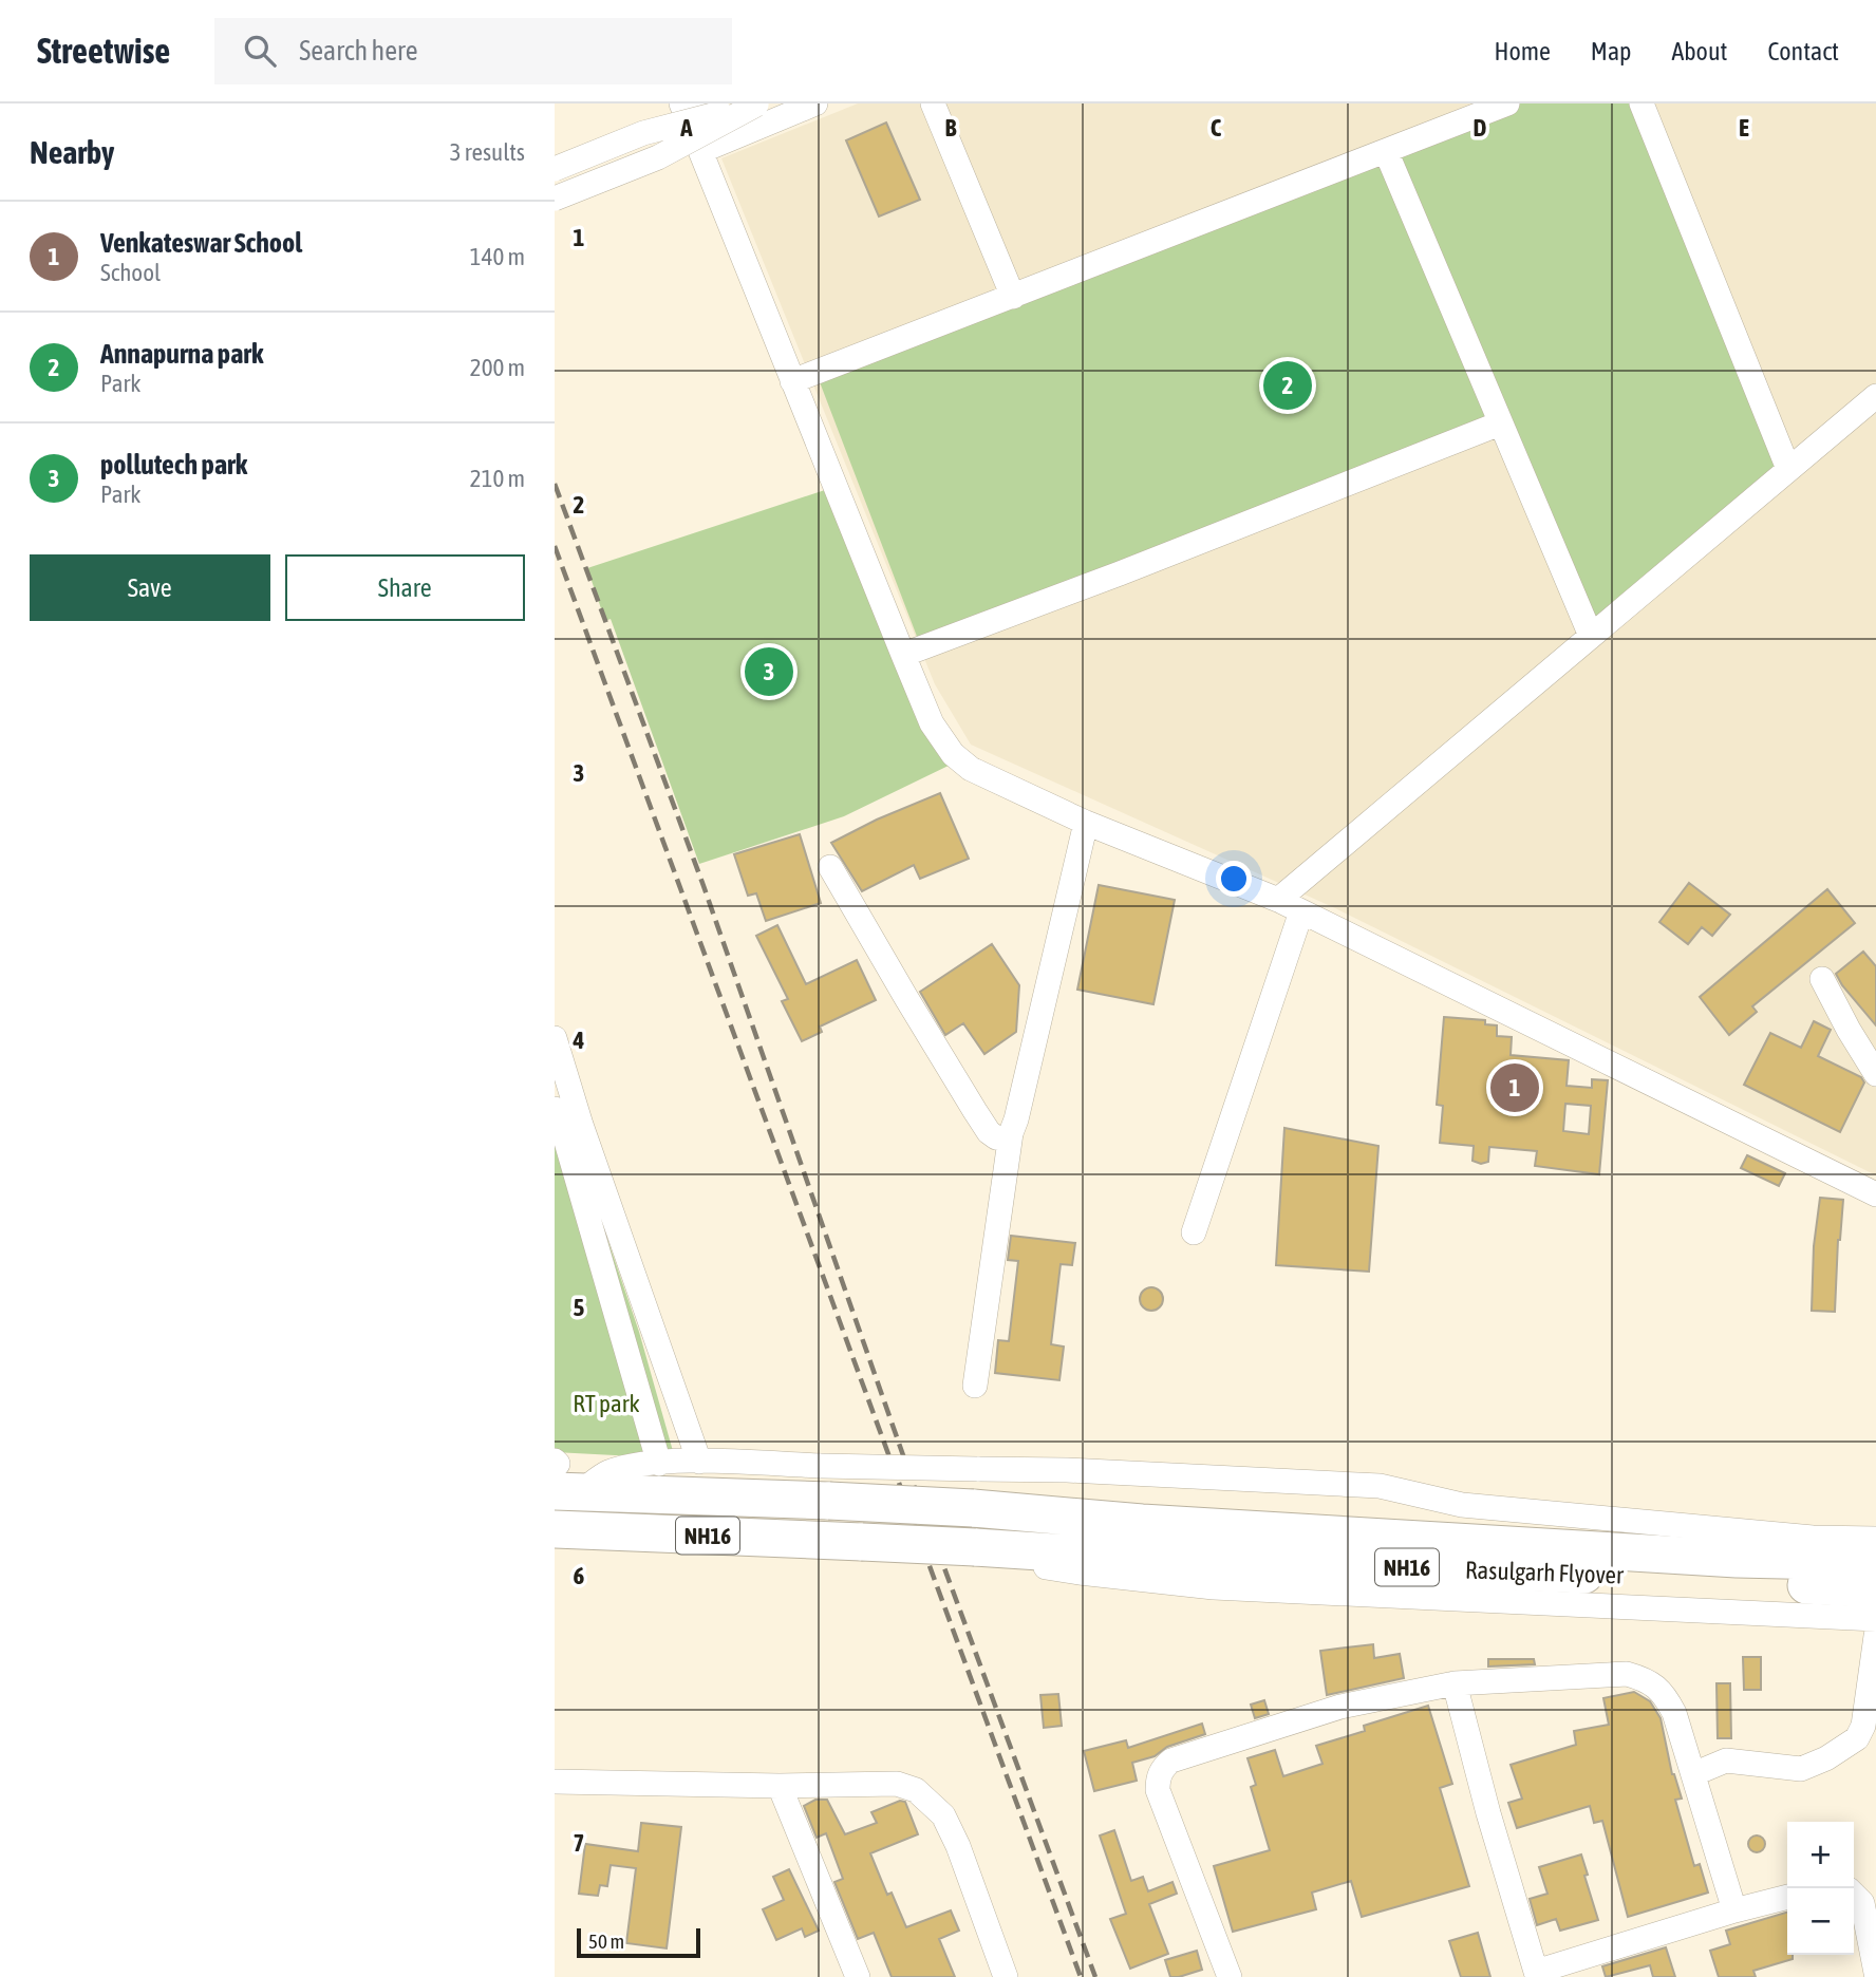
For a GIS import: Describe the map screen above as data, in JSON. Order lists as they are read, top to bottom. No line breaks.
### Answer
{"streets":{"highway":["NH16","Rasulgarh Flyover"]},"crossings":[["NH16","Rasulgarh Flyover"]],"parks":["RT park"],"scale_bar":"50 m","page":{"header":"Streetwise","search":"Search here","nav":["Home","Map","About","Contact"],"heading":["Nearby","3 results"],"list":[{"mark":"1","name":"Venkateswar School","note":"School","value":"140 m"},{"mark":"2","name":"Annapurna park","note":"Park","value":"200 m"},{"mark":"3","name":"pollutech park","note":"Park","value":"210 m"}],"pins":["2","3","1"],"buttons":["Save","Share"],"map_buttons":["+","−"],"scale":"50 m"},"grid":{"columns":["A","B","C","D","E"],"rows":["1","2","3","4","5","6","7"]}}
